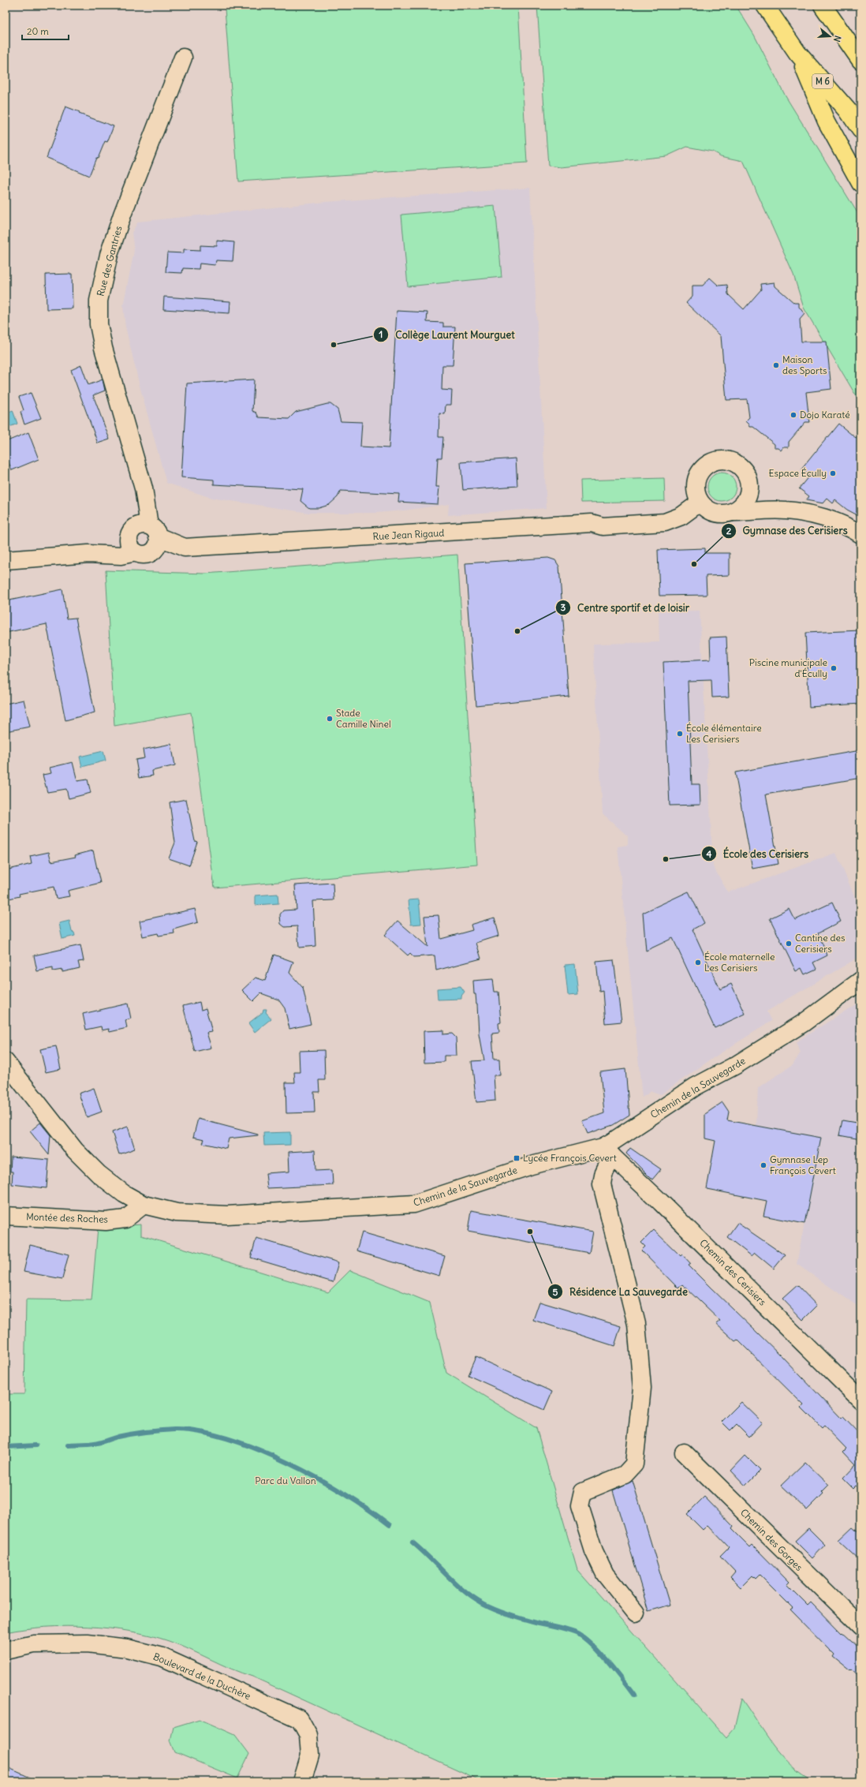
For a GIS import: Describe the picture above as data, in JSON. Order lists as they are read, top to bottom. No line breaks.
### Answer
{"streets":{"highway":["M 6"],"street":["Rue des Gantries","Rue Jean Rigaud","Chemin de la Sauvegarde","Montée des Roches","Chemin des Cerisiers","Chemin des Gorges","Boulevard de la Duchère"]},"crossings":[["Rue des Gantries","Rue Jean Rigaud"],["Chemin de la Sauvegarde","Montée des Roches"],["Chemin de la Sauvegarde","Chemin des Cerisiers"]],"parks":["Parc du Vallon"],"places":{"other":["Collège Laurent Mourguet","Maison des Sports","Dojo Karaté","Espace Écully","Gymnase des Cerisiers","Centre sportif et de loisir","Piscine municipale d'Écully","Stade Camille Ninel","École élémentaire Les Cerisiers","École des Cerisiers","Cantine des Cerisiers","École maternelle Les Cerisiers","Gymnase Lep François Cevert","Résidence La Sauvegarde"],"transit":["Lycée François Cevert"]},"scale_bar":"20 m","north":"right"}
